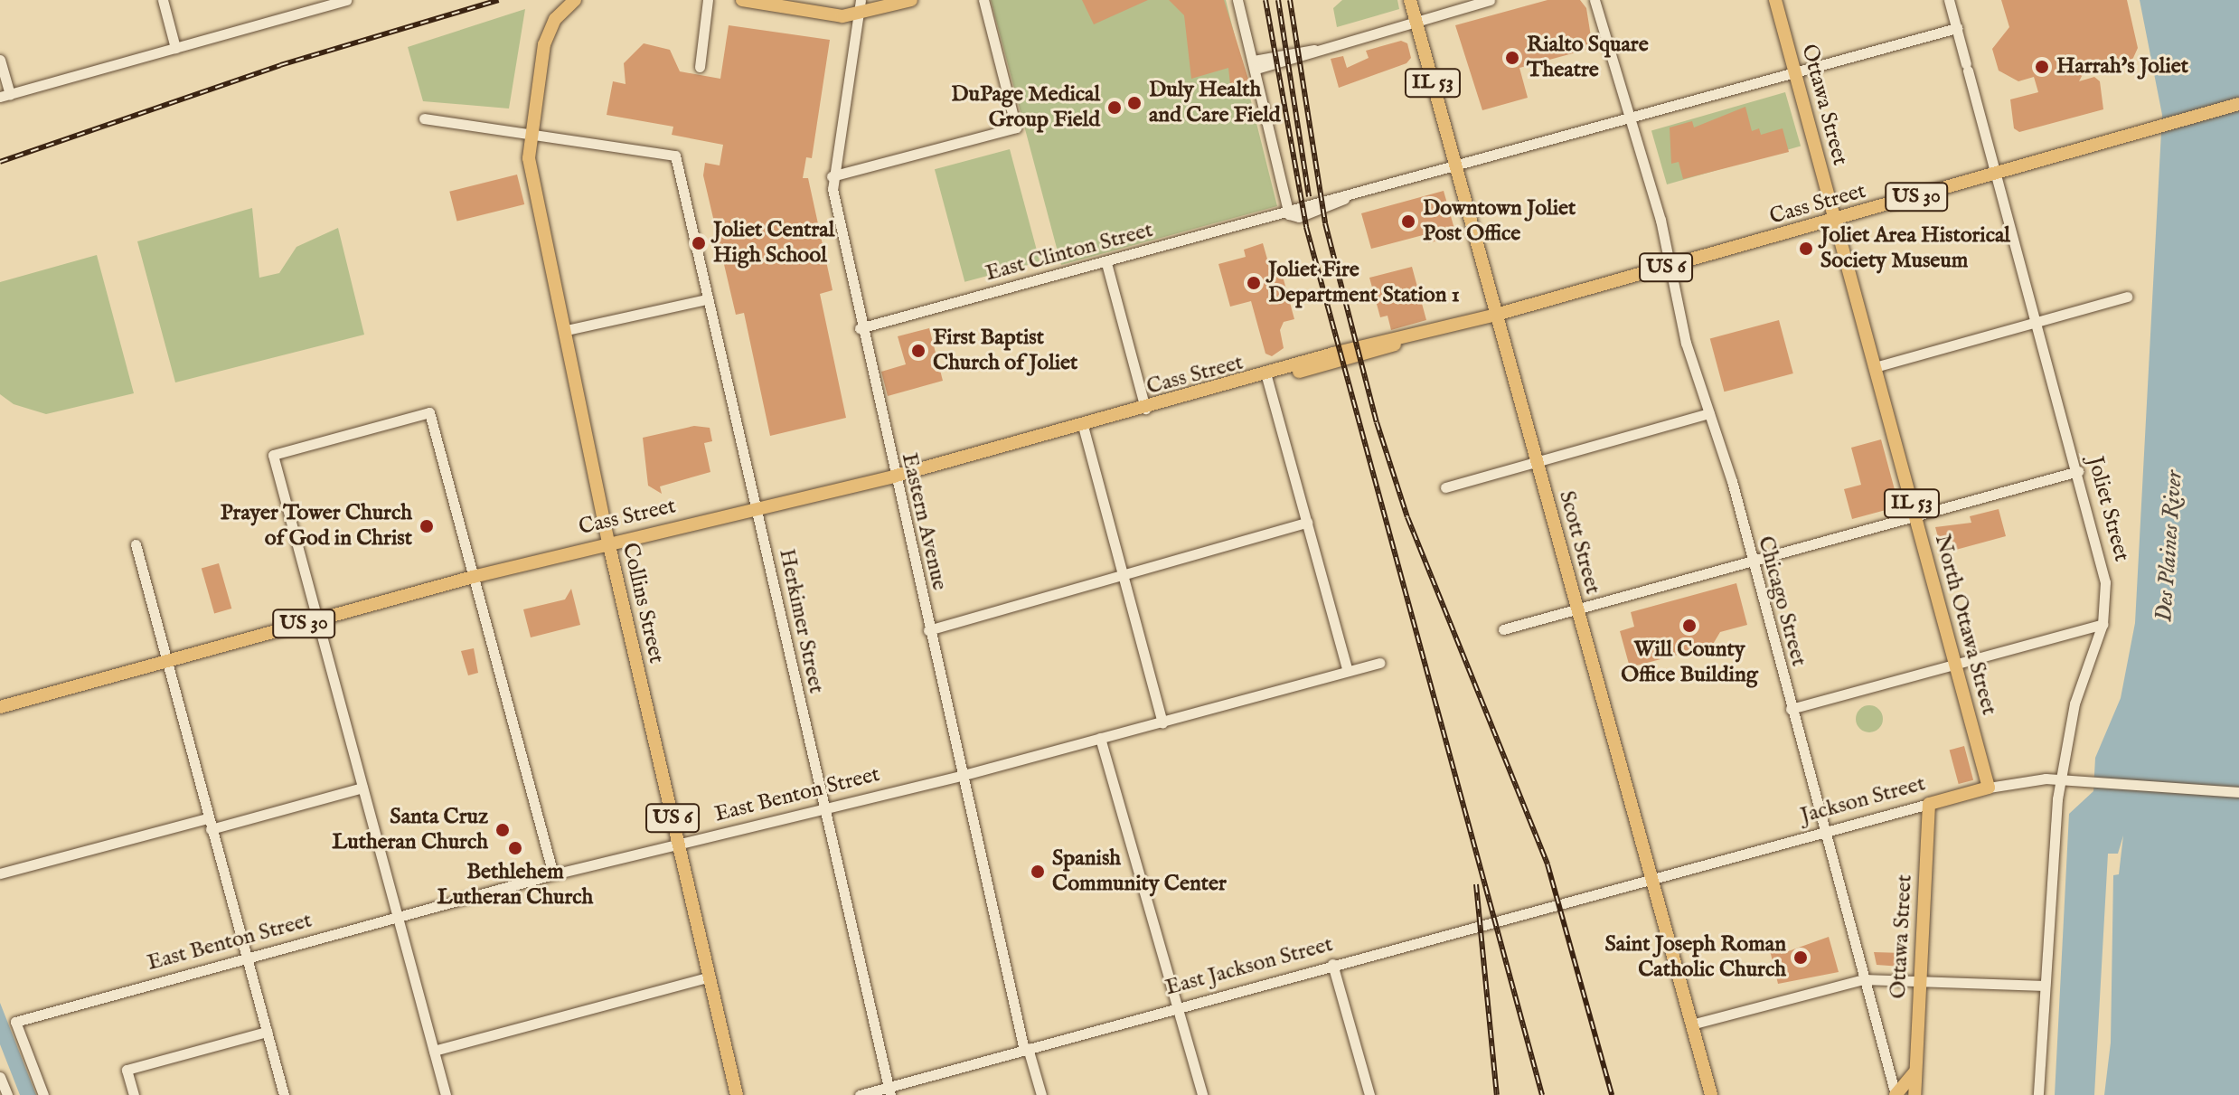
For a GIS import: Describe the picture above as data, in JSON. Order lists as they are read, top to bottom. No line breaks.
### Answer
{"streets":{"main road":["IL 53","Ottawa Street","US 30","Cass Street","US 6","Scott Street","Collins Street","North Ottawa Street","Jackson Street"],"street":["East Clinton Street","Joliet Street","Eastern Avenue","Chicago Street","Herkimer Street","East Benton Street","East Jackson Street"]},"crossings":[["Ottawa Street","Cass Street"],["Ottawa Street","East Clinton Street"],["Ottawa Street","North Ottawa Street"],["Ottawa Street","Jackson Street"],["Cass Street","Joliet Street"],["Cass Street","Eastern Avenue"],["Cass Street","Scott Street"],["Cass Street","Chicago Street"],["Cass Street","Collins Street"],["Cass Street","Herkimer Street"],["Cass Street","North Ottawa Street"],["East Clinton Street","Joliet Street"],["East Clinton Street","Eastern Avenue"],["East Clinton Street","Scott Street"],["East Clinton Street","Chicago Street"],["Joliet Street","Jackson Street"],["Eastern Avenue","East Benton Street"],["Eastern Avenue","East Jackson Street"],["Scott Street","Jackson Street"],["Scott Street","East Jackson Street"],["Chicago Street","Jackson Street"],["Collins Street","Herkimer Street"],["Collins Street","East Benton Street"],["Herkimer Street","East Benton Street"],["Herkimer Street","East Jackson Street"],["North Ottawa Street","Jackson Street"],["Jackson Street","East Jackson Street"]],"water":["Des Plaines River"],"places":["Rialto Square Theatre","Harrah's Joliet","Duly Health and Care Field","DuPage Medical Group Field","Downtown Joliet Post Office","Joliet Central High School","Joliet Area Historical Society Museum","Joliet Fire Department Station 1","First Baptist Church of Joliet","Prayer Tower Church of God in Christ","Will County Office Building","Santa Cruz Lutheran Church","Bethlehem Lutheran Church","Spanish Community Center","Saint Joseph Roman Catholic Church"]}
